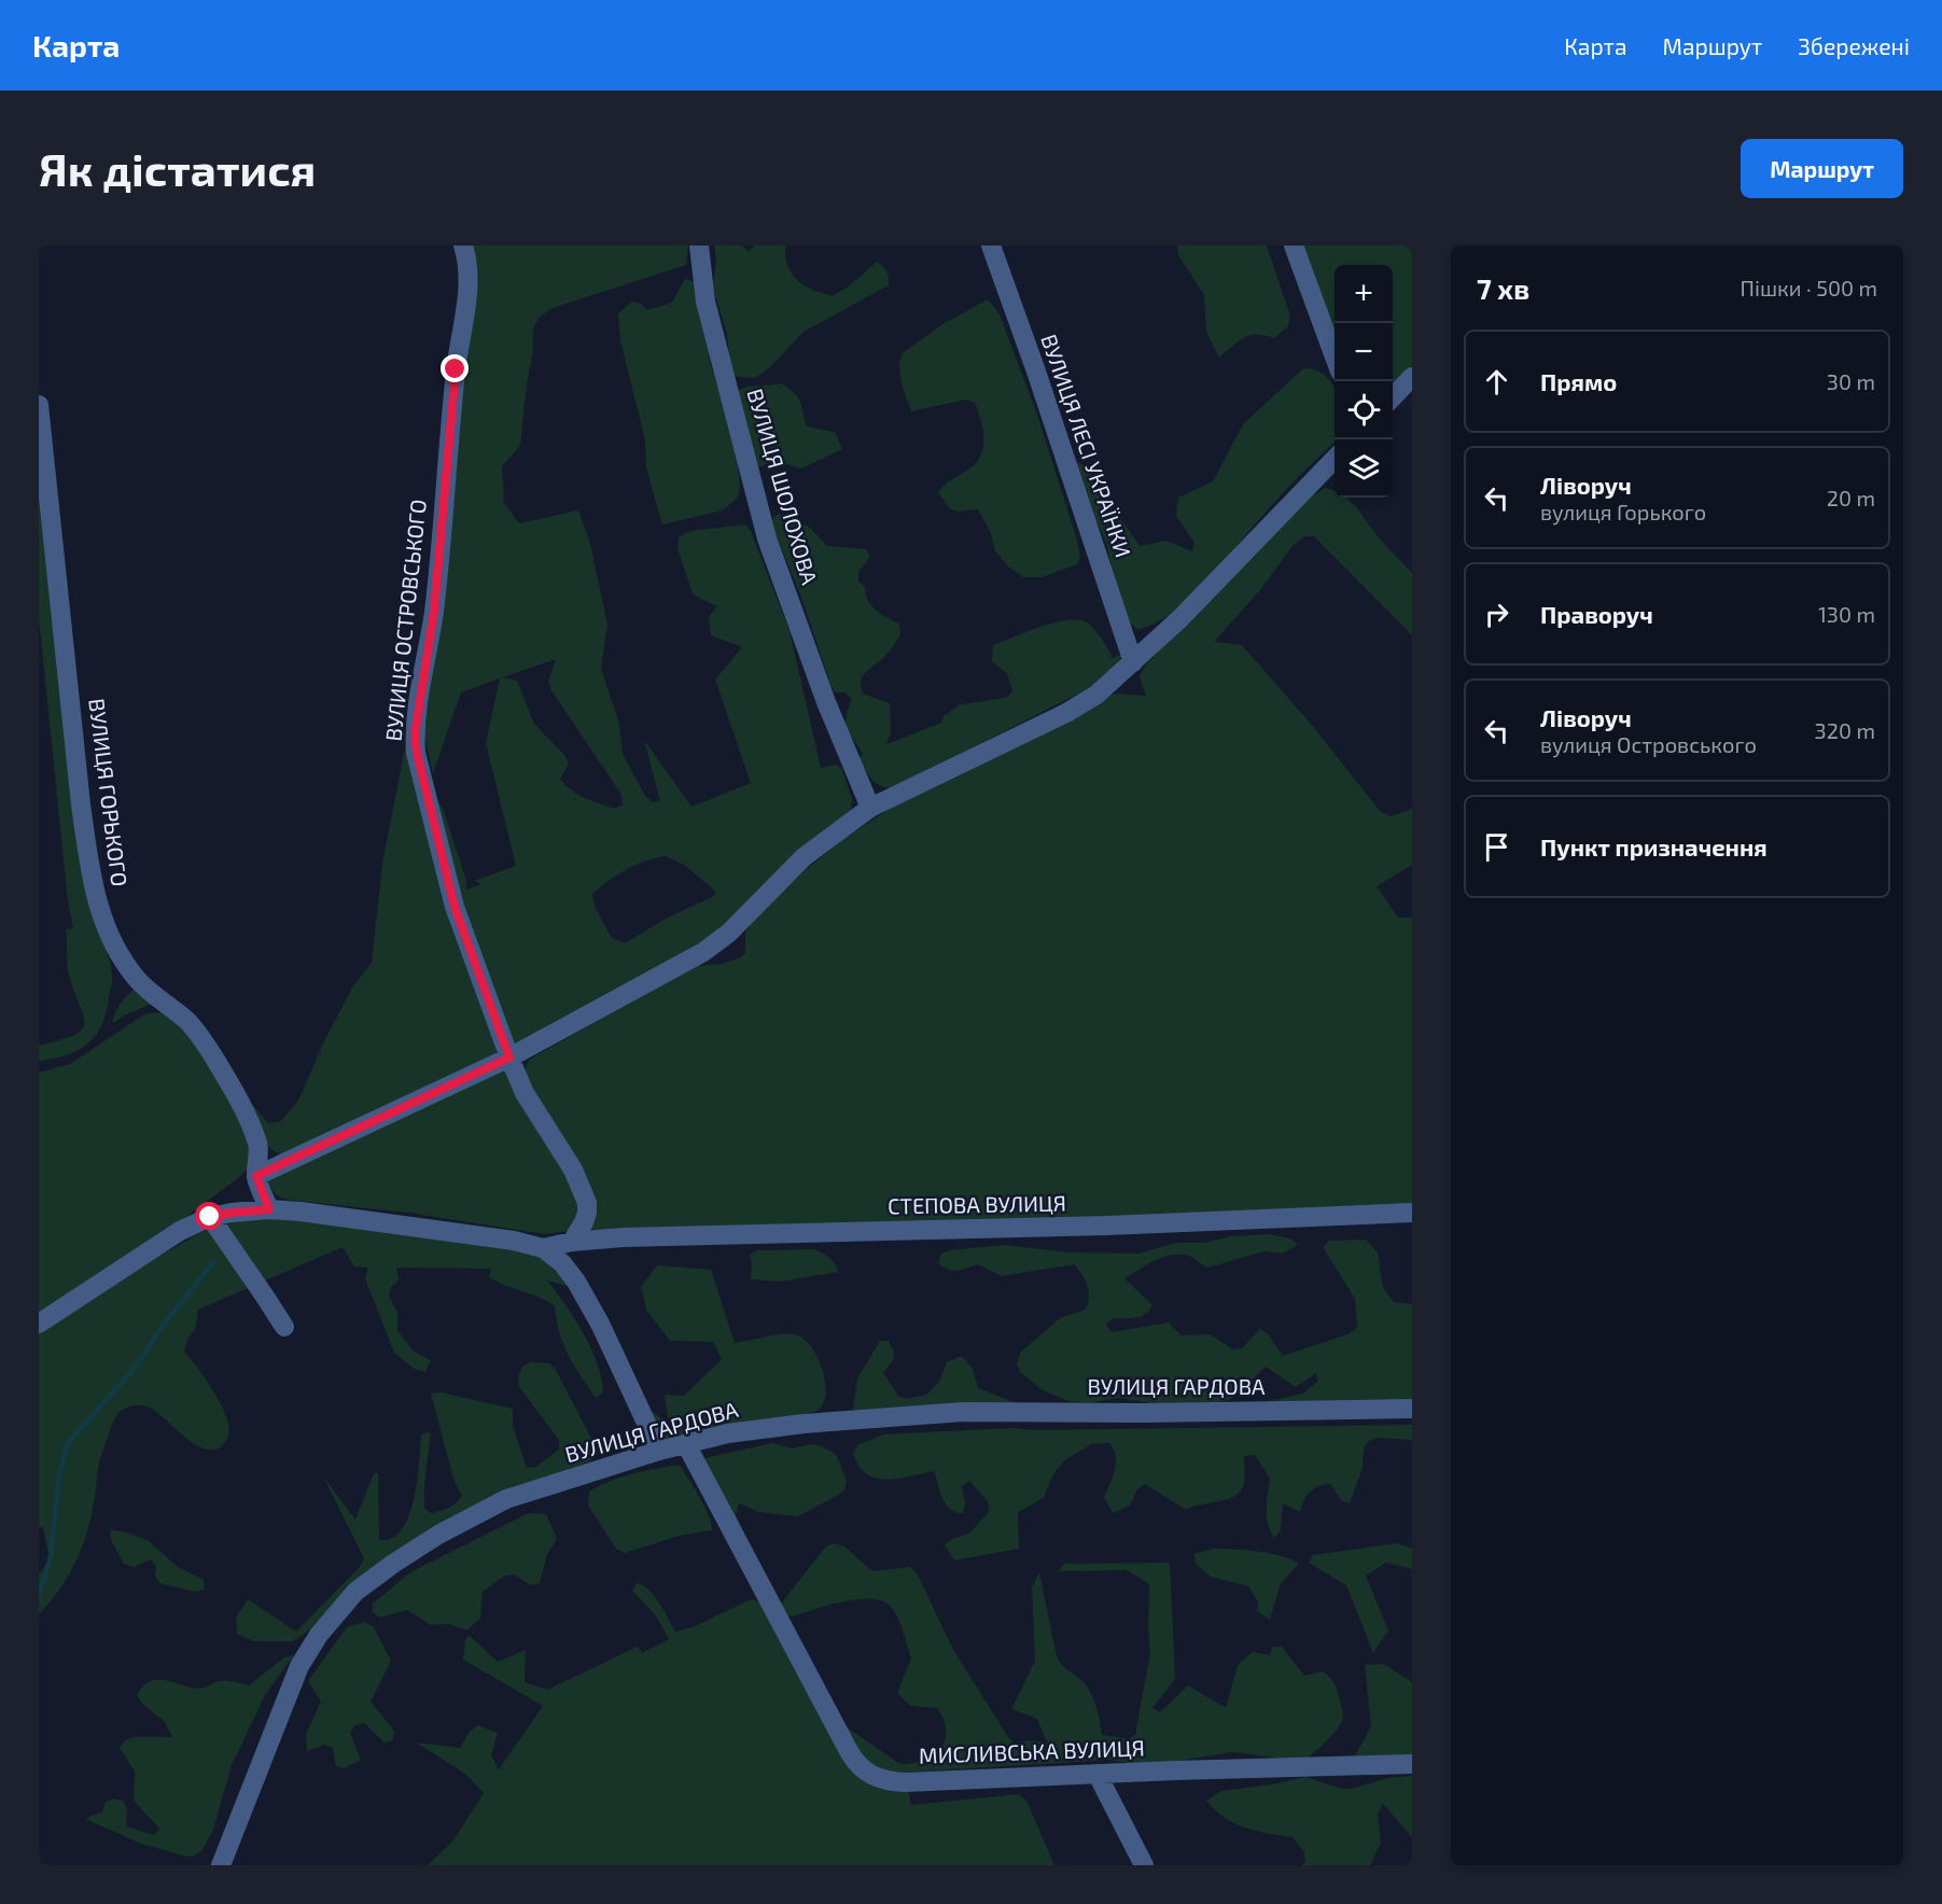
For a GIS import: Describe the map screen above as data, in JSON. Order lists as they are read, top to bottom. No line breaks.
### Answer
{"streets":{"street":["ВУЛИЦЯ ЛЕСІ УКРАЇНКИ","ВУЛИЦЯ ШОЛОХОВА","ВУЛИЦЯ ОСТРОВСЬКОГО","ВУЛИЦЯ ГОРЬКОГО","СТЕПОВА ВУЛИЦЯ","ВУЛИЦЯ ГАРДОВА","МИСЛИВСЬКА ВУЛИЦЯ"]},"crossings":[["ВУЛИЦЯ ОСТРОВСЬКОГО","СТЕПОВА ВУЛИЦЯ"],["ВУЛИЦЯ ГАРДОВА","МИСЛИВСЬКА ВУЛИЦЯ"]],"page":{"header":"Карта","nav":["Карта","Маршрут","Збережені"],"buttons":"Маршрут","title":"Як дістатися","heading":["7 хв","Пішки · 500 m"],"map_buttons":["+","−"],"list":[["Прямо","30 m"],["Ліворуч","вулиця Горького","20 m"],["Праворуч","130 m"],["Ліворуч","вулиця Островського","320 m"],"Пункт призначення"]}}
